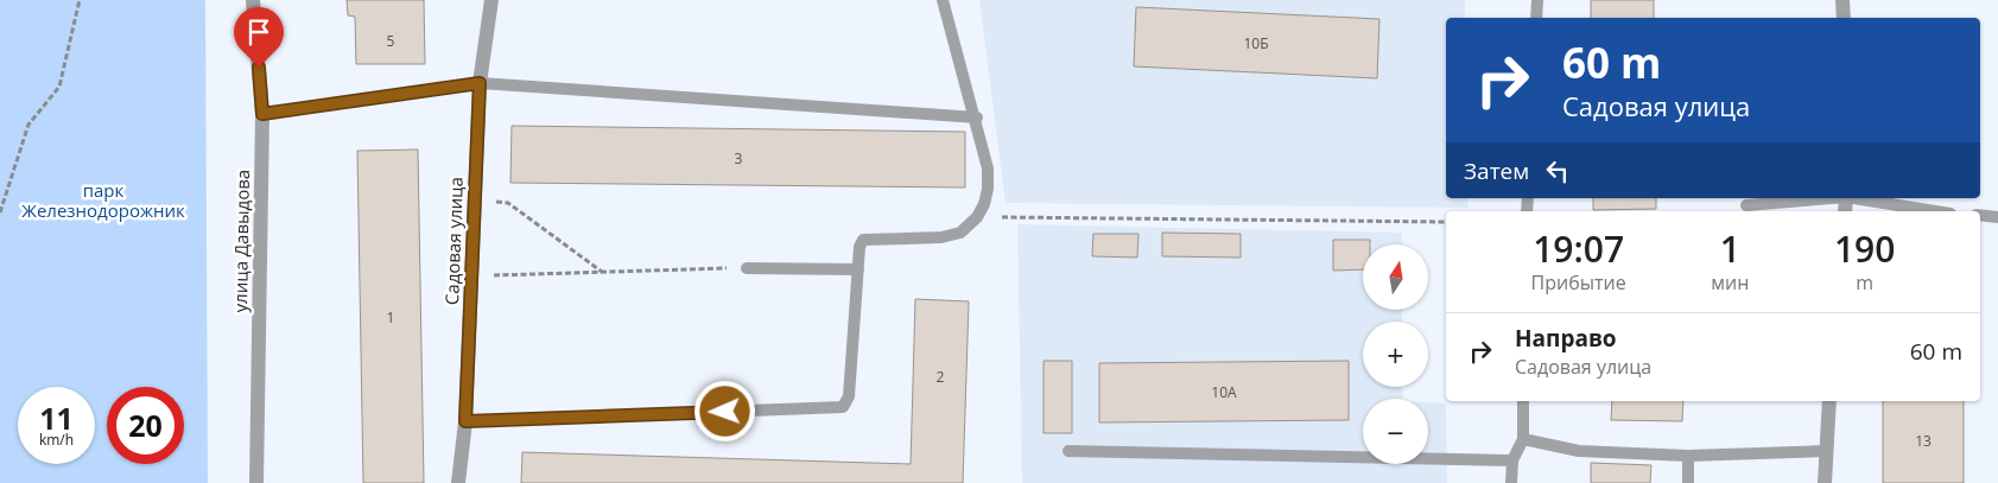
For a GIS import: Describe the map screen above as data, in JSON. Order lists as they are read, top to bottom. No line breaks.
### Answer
{"streets":{"street":["улица Давыдова","Садовая улица"]},"parks":["парк Железнодорожник"],"house_numbers":["5","10Б","3","1","2","10А","13"],"north":"top","page":{"turn":["60 m","Садовая улица"],"then":"Затем","eta":["19:07","Прибытие","1","мин","190","m"],"map_buttons":["+","−"],"list":[{"name":"Направо","note":"Садовая улица","value":"60 m"}],"speed":"11 km/h","limit":"20"}}
